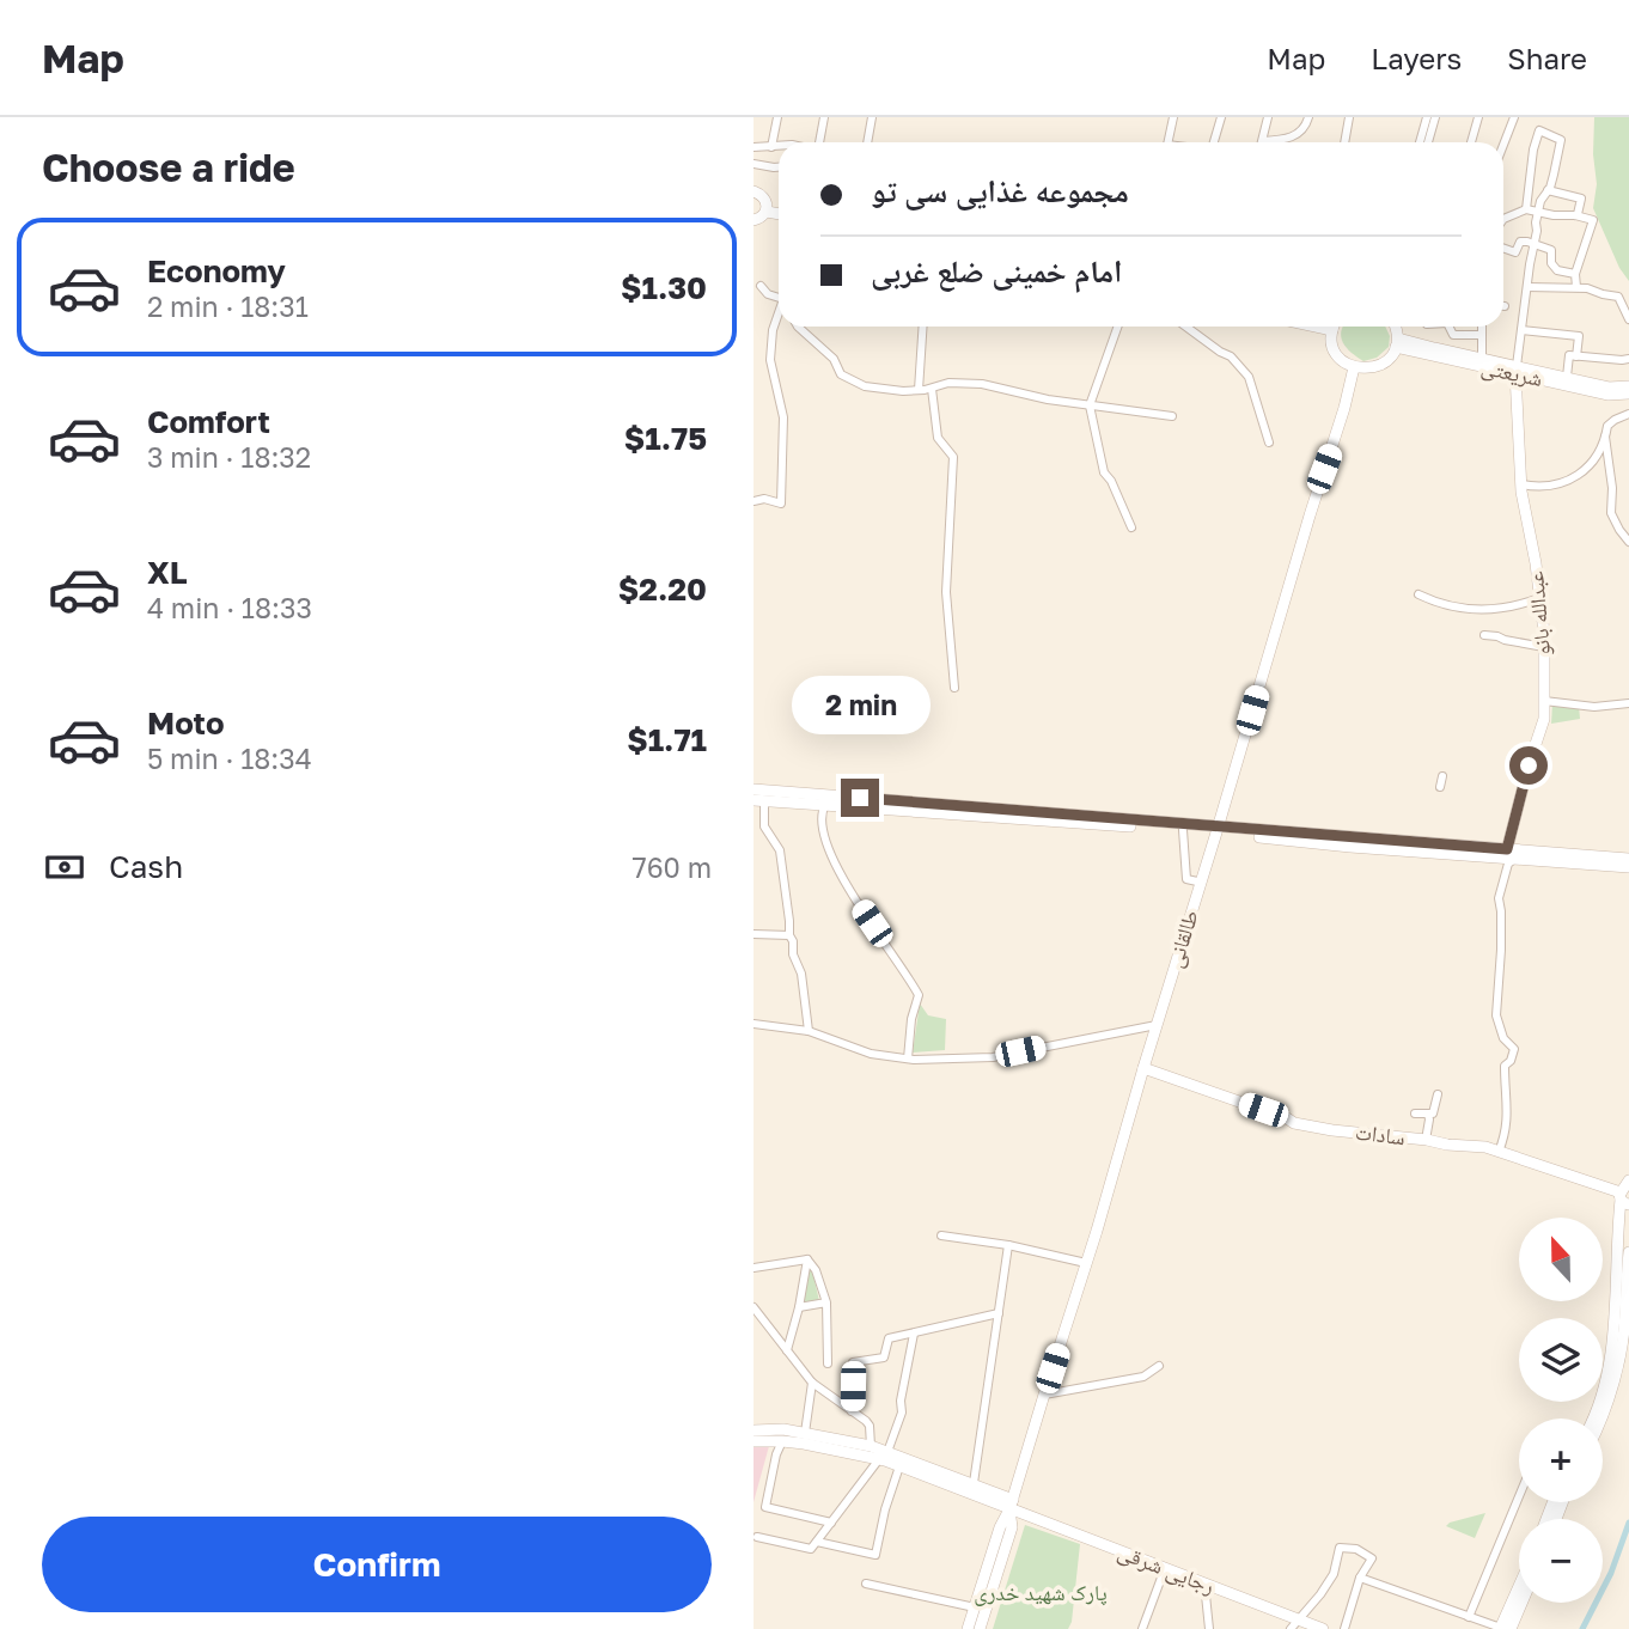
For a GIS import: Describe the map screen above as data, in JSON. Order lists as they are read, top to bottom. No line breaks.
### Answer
{"streets":{"main road":["شریعتی","عبدالله بانو","طالقانی","سادات","رجایی شرقی"]},"crossings":[["شریعتی","عبدالله بانو"],["طالقانی","سادات"],["طالقانی","رجایی شرقی"]],"parks":["پارک شهید خدری"],"north":"top","page":{"header":"Map","nav":["Map","Layers","Share"],"heading":"Choose a ride","banner":["مجموعه غذایی سی تو","امام خمینی ضلع غربی"],"list":[{"name":"Economy","note":"2 min · 18:31","value":"$1.30"},{"name":"Comfort","note":"3 min · 18:32","value":"$1.75"},{"name":"XL","note":"4 min · 18:33","value":"$2.20"},{"name":"Moto","note":"5 min · 18:34","value":"$1.71"}],"bubble":"2 min","pay":["Cash","760 m"],"map_buttons":["+","−"],"buttons":"Confirm"}}
